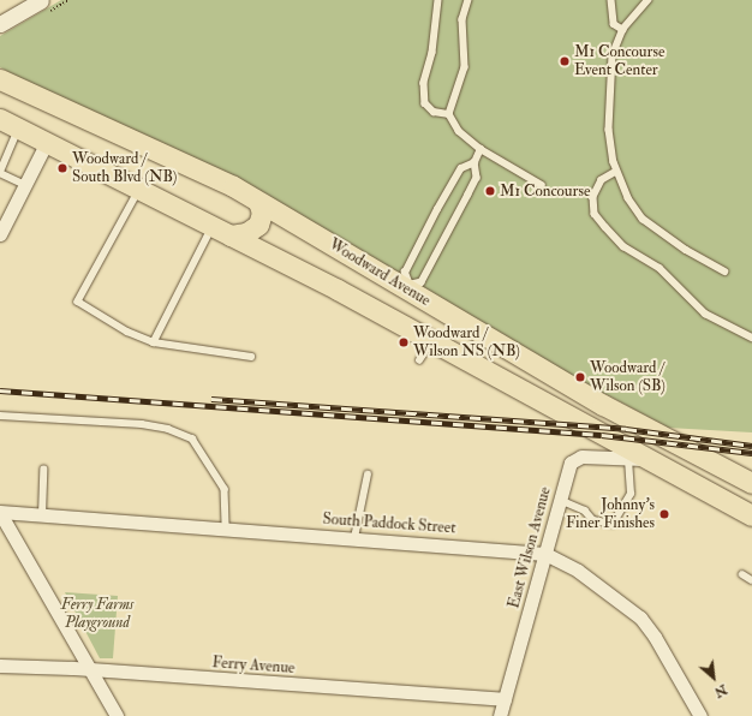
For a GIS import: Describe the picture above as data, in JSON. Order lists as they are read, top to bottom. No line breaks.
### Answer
{"streets":{"main road":["Woodward Avenue"],"street":["South Paddock Street","East Wilson Avenue","Ferry Avenue"]},"crossings":[["South Paddock Street","East Wilson Avenue"],["East Wilson Avenue","Ferry Avenue"]],"parks":["Ferry Farms Playground"],"places":["M1 Concourse Event Center","Woodward / South Blvd (NB)","M1 Concourse","Woodward / Wilson NS (NB)","Woodward / Wilson (SB)","Johnny's Finer Finishes"],"north":"bottom right"}
